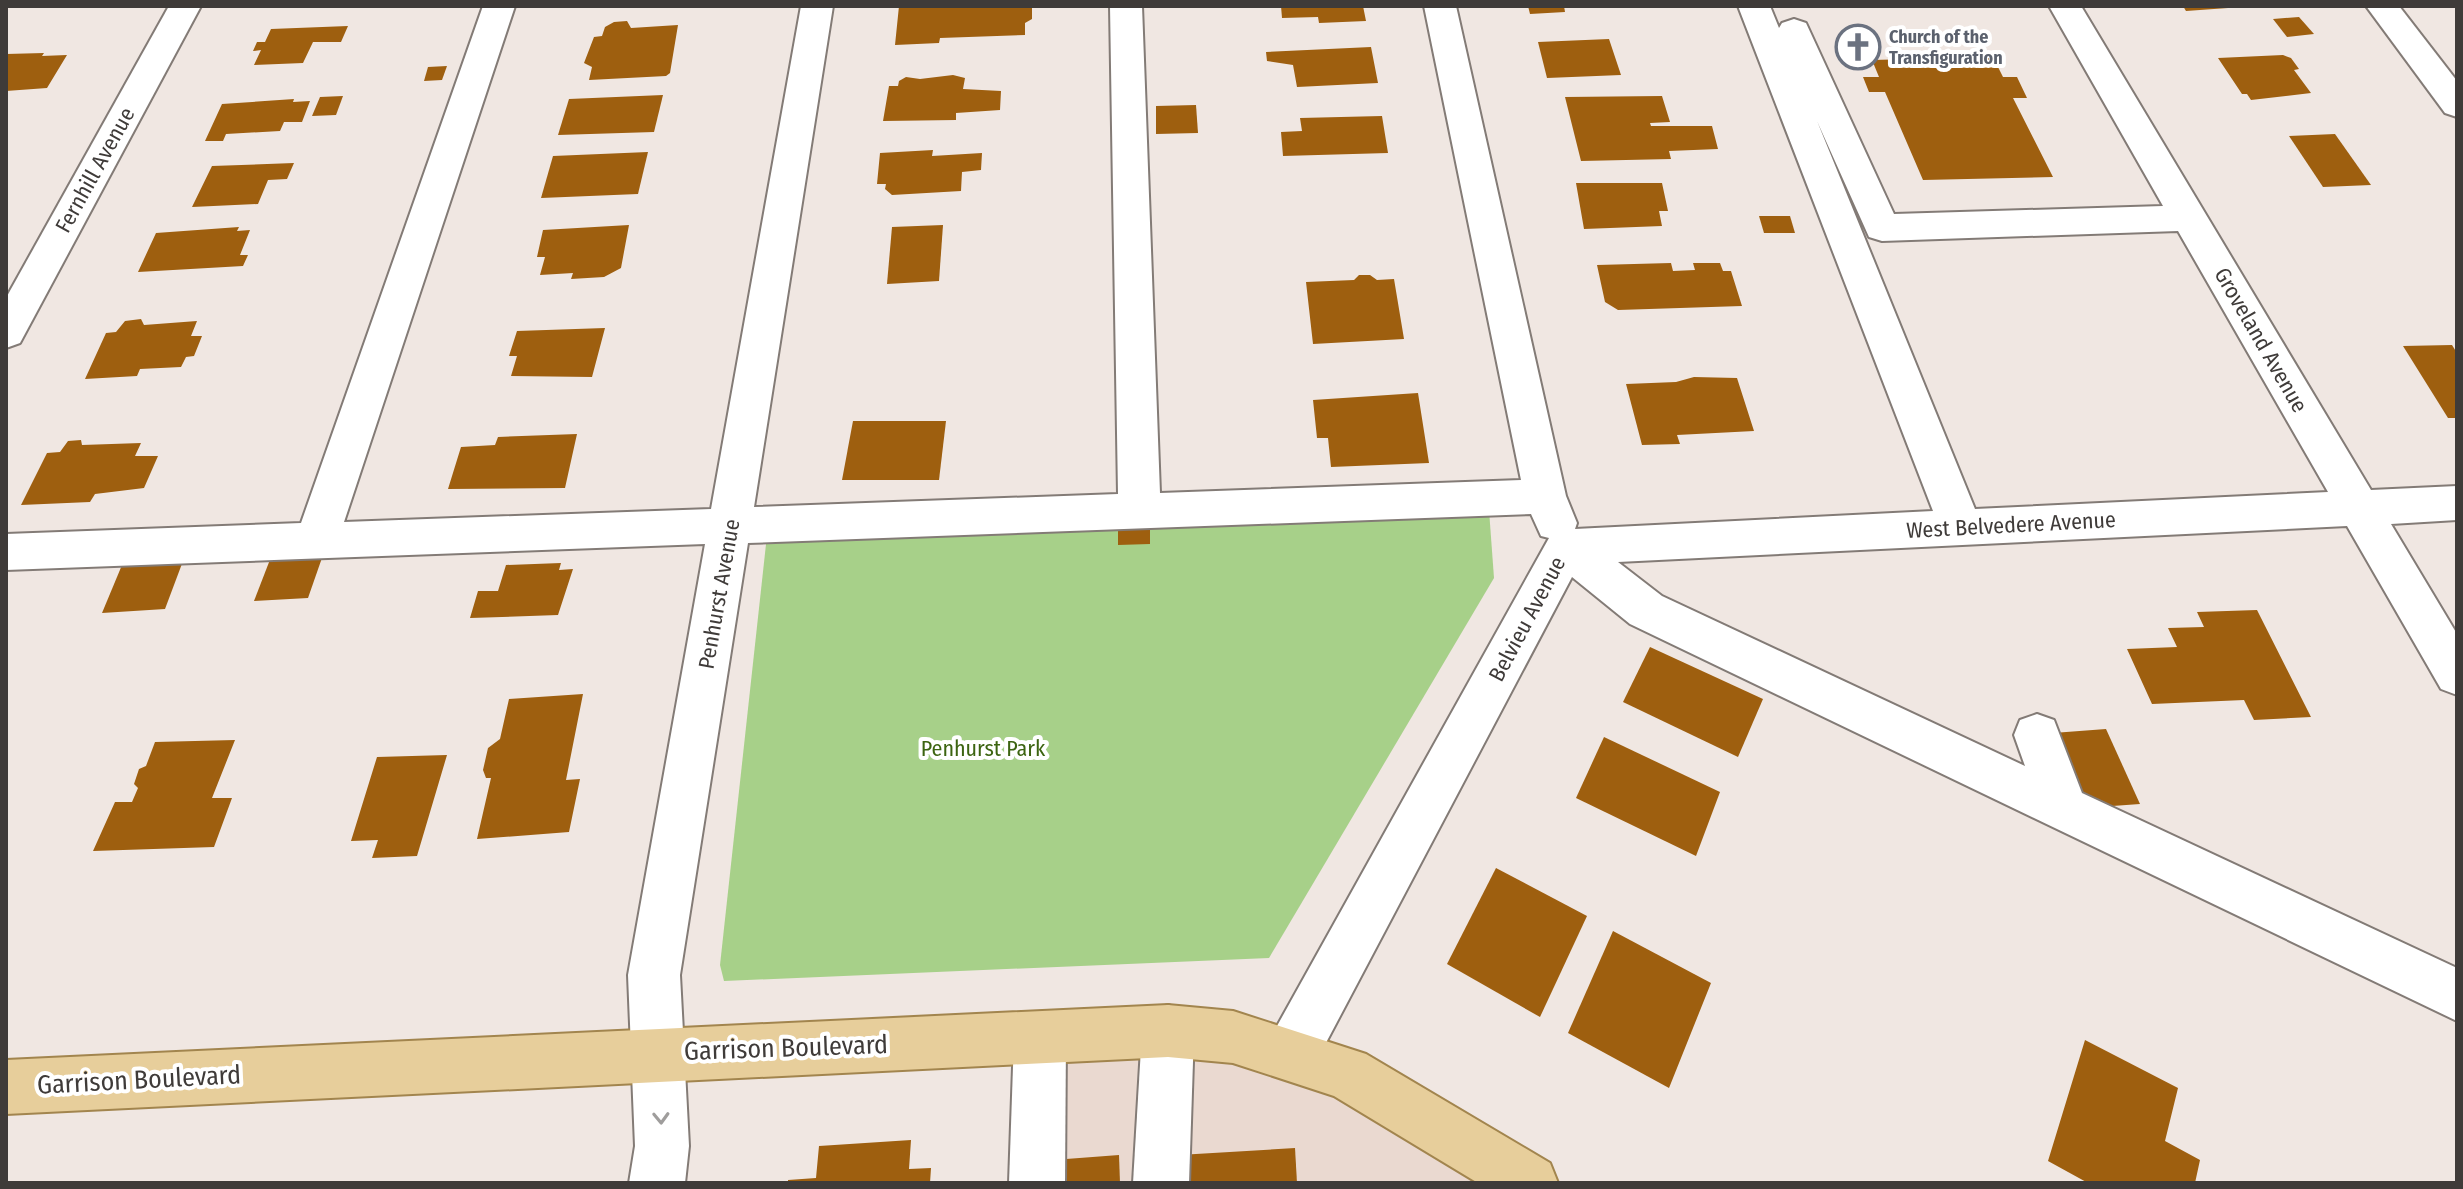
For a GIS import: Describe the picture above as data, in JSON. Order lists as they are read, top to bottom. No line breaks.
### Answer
{"streets":{"main road":["Garrison Boulevard"],"street":["Fernhill Avenue","Groveland Avenue","West Belvedere Avenue","Penhurst Avenue","Belvieu Avenue"]},"crossings":[["Groveland Avenue","West Belvedere Avenue"],["West Belvedere Avenue","Belvieu Avenue"],["Penhurst Avenue","Garrison Boulevard"],["Belvieu Avenue","Garrison Boulevard"]],"parks":["Penhurst Park"],"places":{"church":["Church of the Transfiguration"]}}
